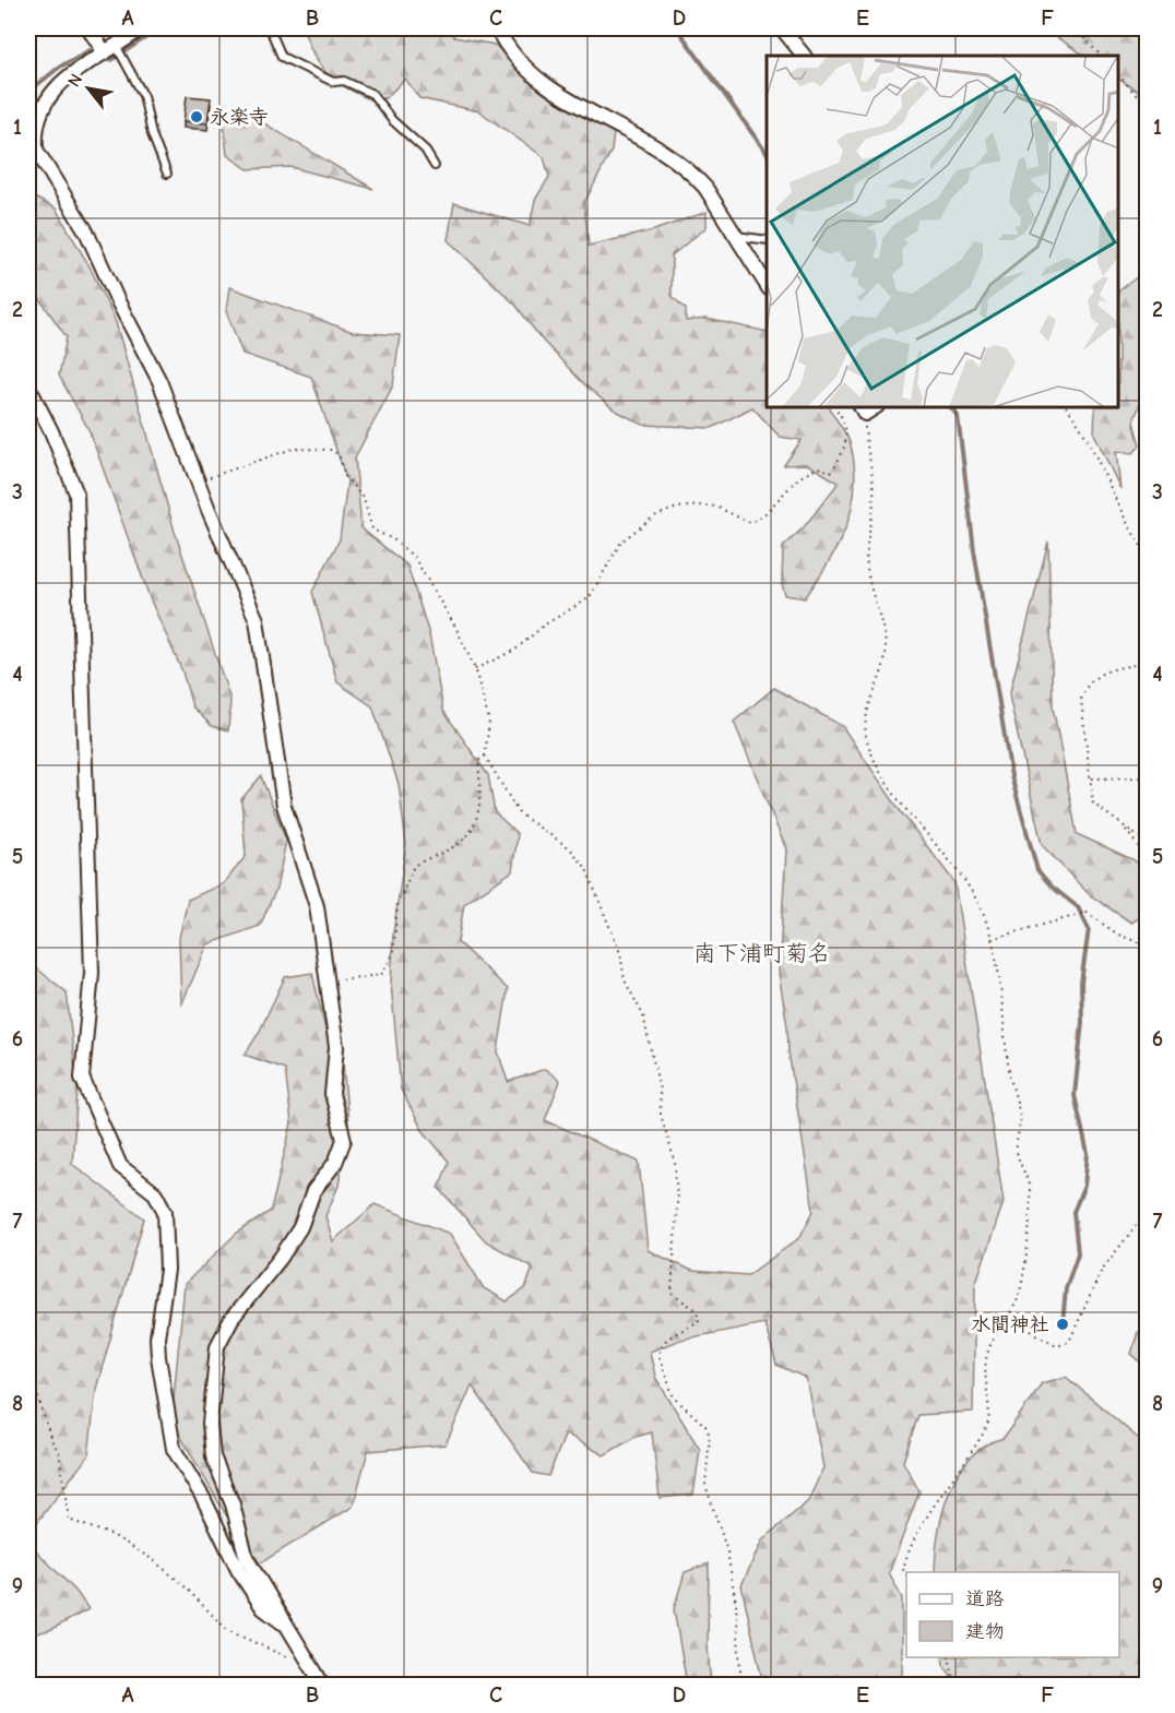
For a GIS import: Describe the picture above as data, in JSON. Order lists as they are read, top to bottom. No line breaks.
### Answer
{"districts":["南下浦町菊名"],"places":["永楽寺","水間神社"],"legend":["道路","建物"],"north":"top left","grid":{"columns":["A","B","C","D","E","F"],"rows":["1","2","3","4","5","6","7","8","9"]}}
